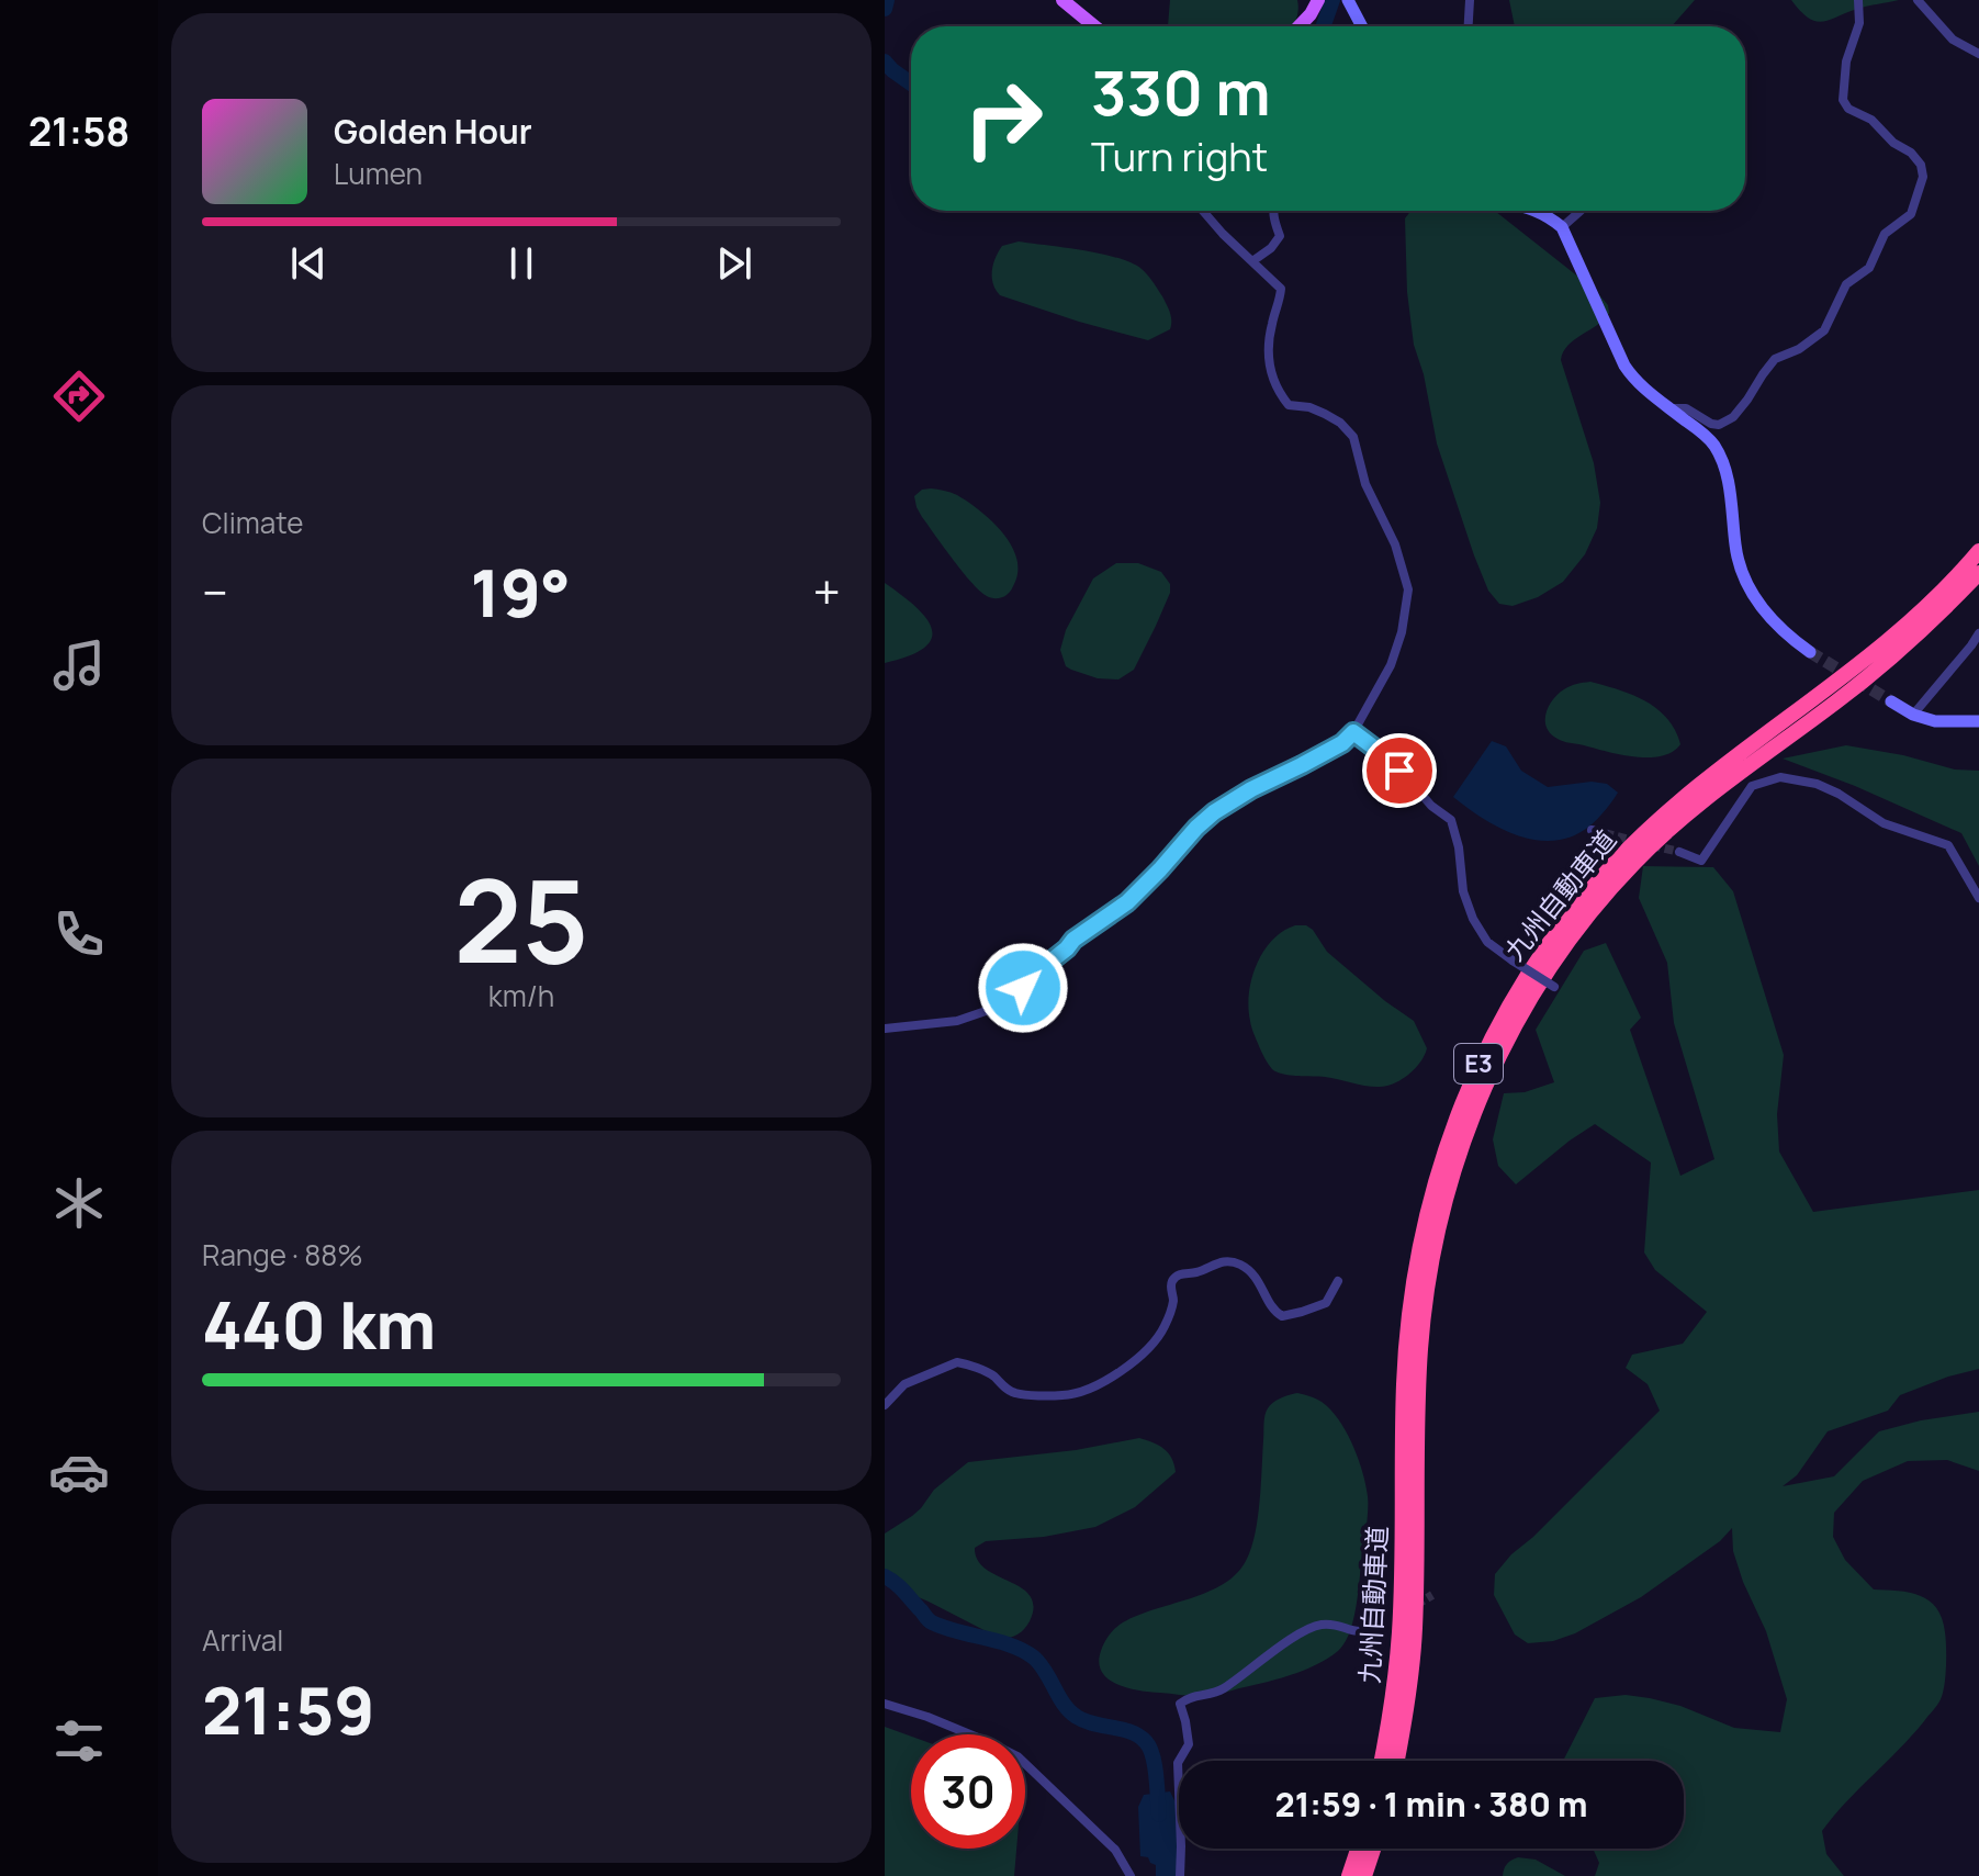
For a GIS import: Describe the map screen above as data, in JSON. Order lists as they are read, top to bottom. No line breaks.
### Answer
{"streets":{"highway":["九州自動車道","E3"]},"page":{"tabs":"21:58","turn":["330 m","Turn right"],"song":["Golden Hour","Lumen"],"tile":["Climate",["25","km/h"],["Range · 88%","440 km"],["Arrival","21:59"]],"heat":["−","19°","+"],"limit":"30","trip":"21:59 · 1 min · 380 m"}}
